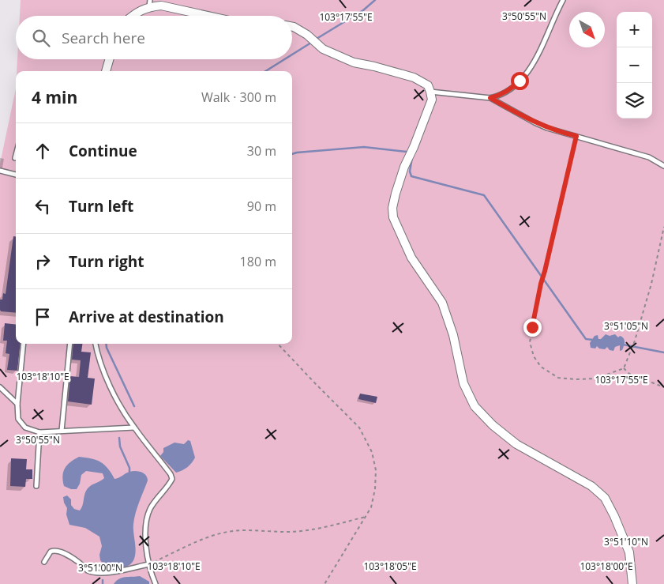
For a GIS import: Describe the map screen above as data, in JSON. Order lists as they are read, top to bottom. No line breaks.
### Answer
{"north":"bottom right","page":{"map_buttons":["+","−"],"search":"Search here","heading":["4 min","Walk · 300 m"],"list":[["Continue","30 m"],["Turn left","90 m"],["Turn right","180 m"],"Arrive at destination"]},"coordinates":["3°50'55\"N","103°17'55\"E","3°51'05\"N","103°18'10\"E","3°51'10\"N","103°18'05\"E","103°18'00\"E","3°51'00\"N"]}
